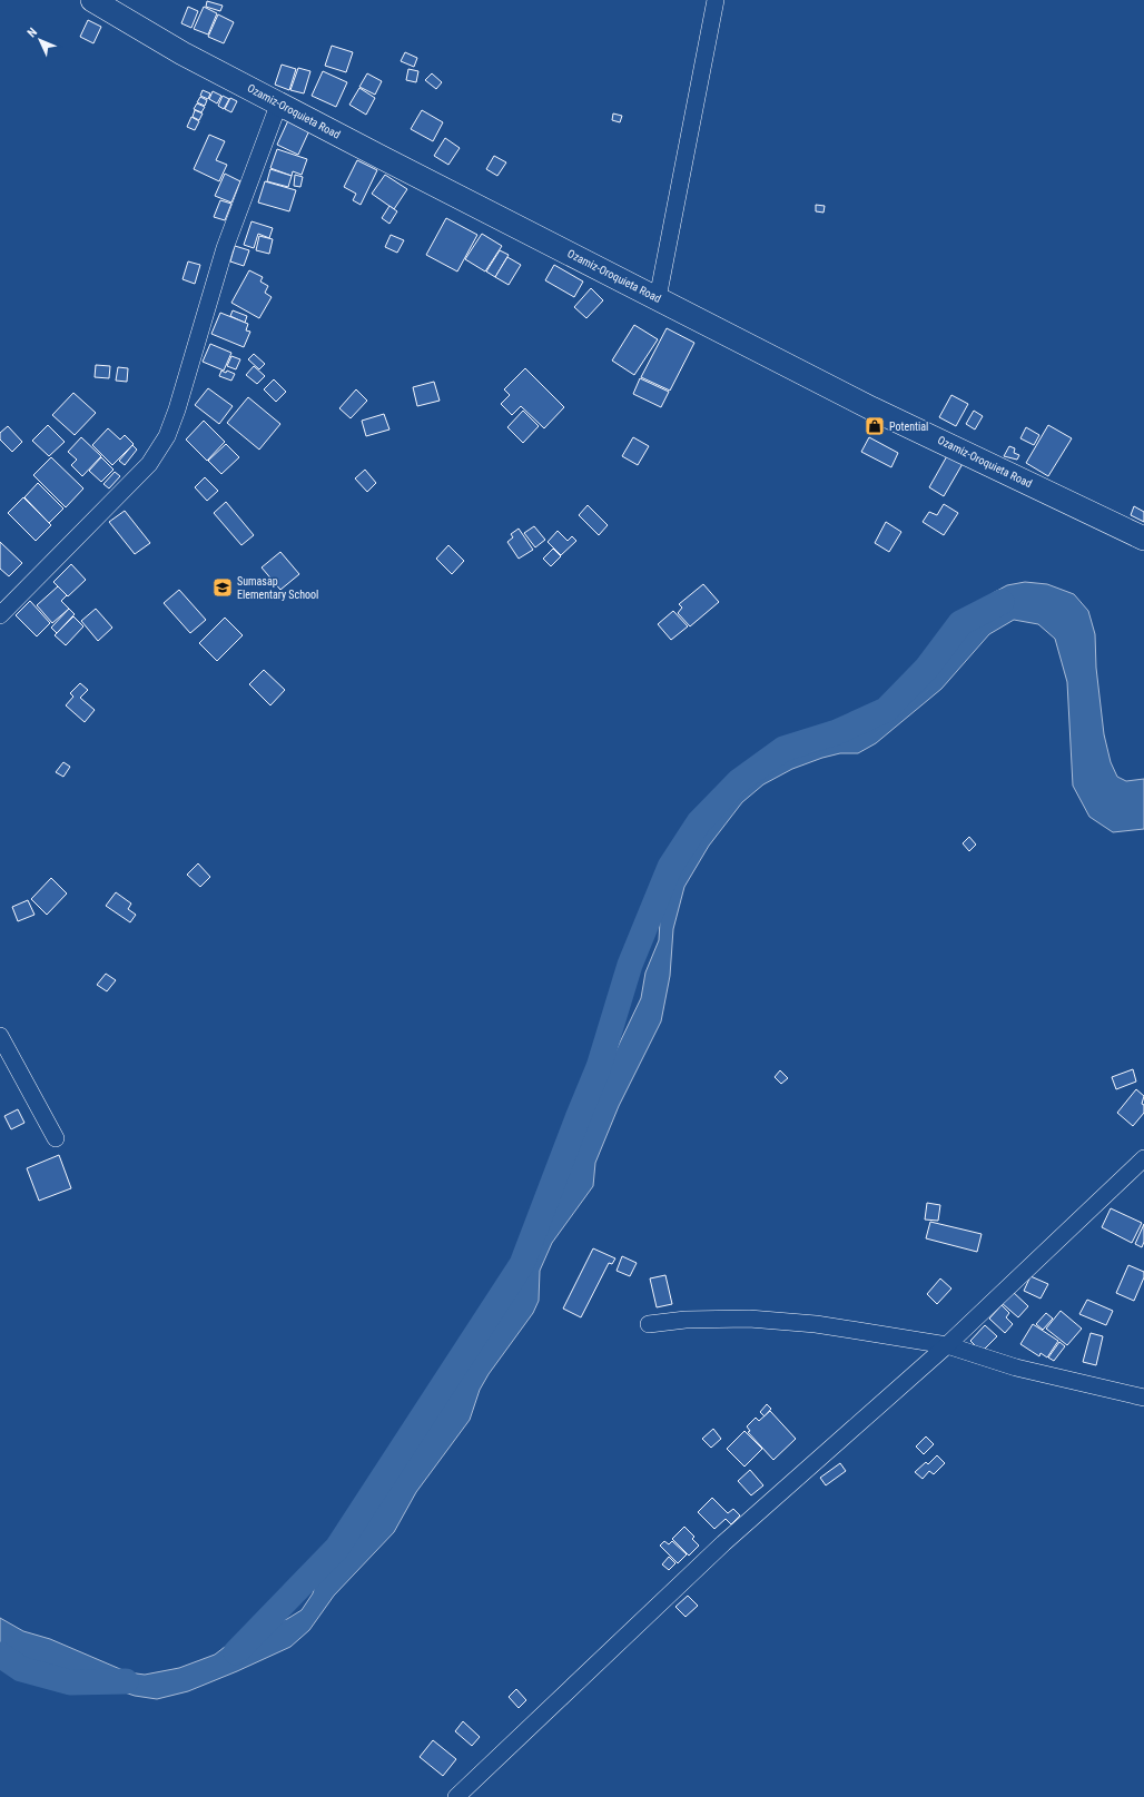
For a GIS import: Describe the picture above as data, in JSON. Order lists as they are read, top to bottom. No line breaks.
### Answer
{"streets":{"highway":["Ozamiz-Oroquieta Road"]},"places":{"shop":["Potential"],"school or university":["Sumasap Elementary School"]},"north":"top left"}
